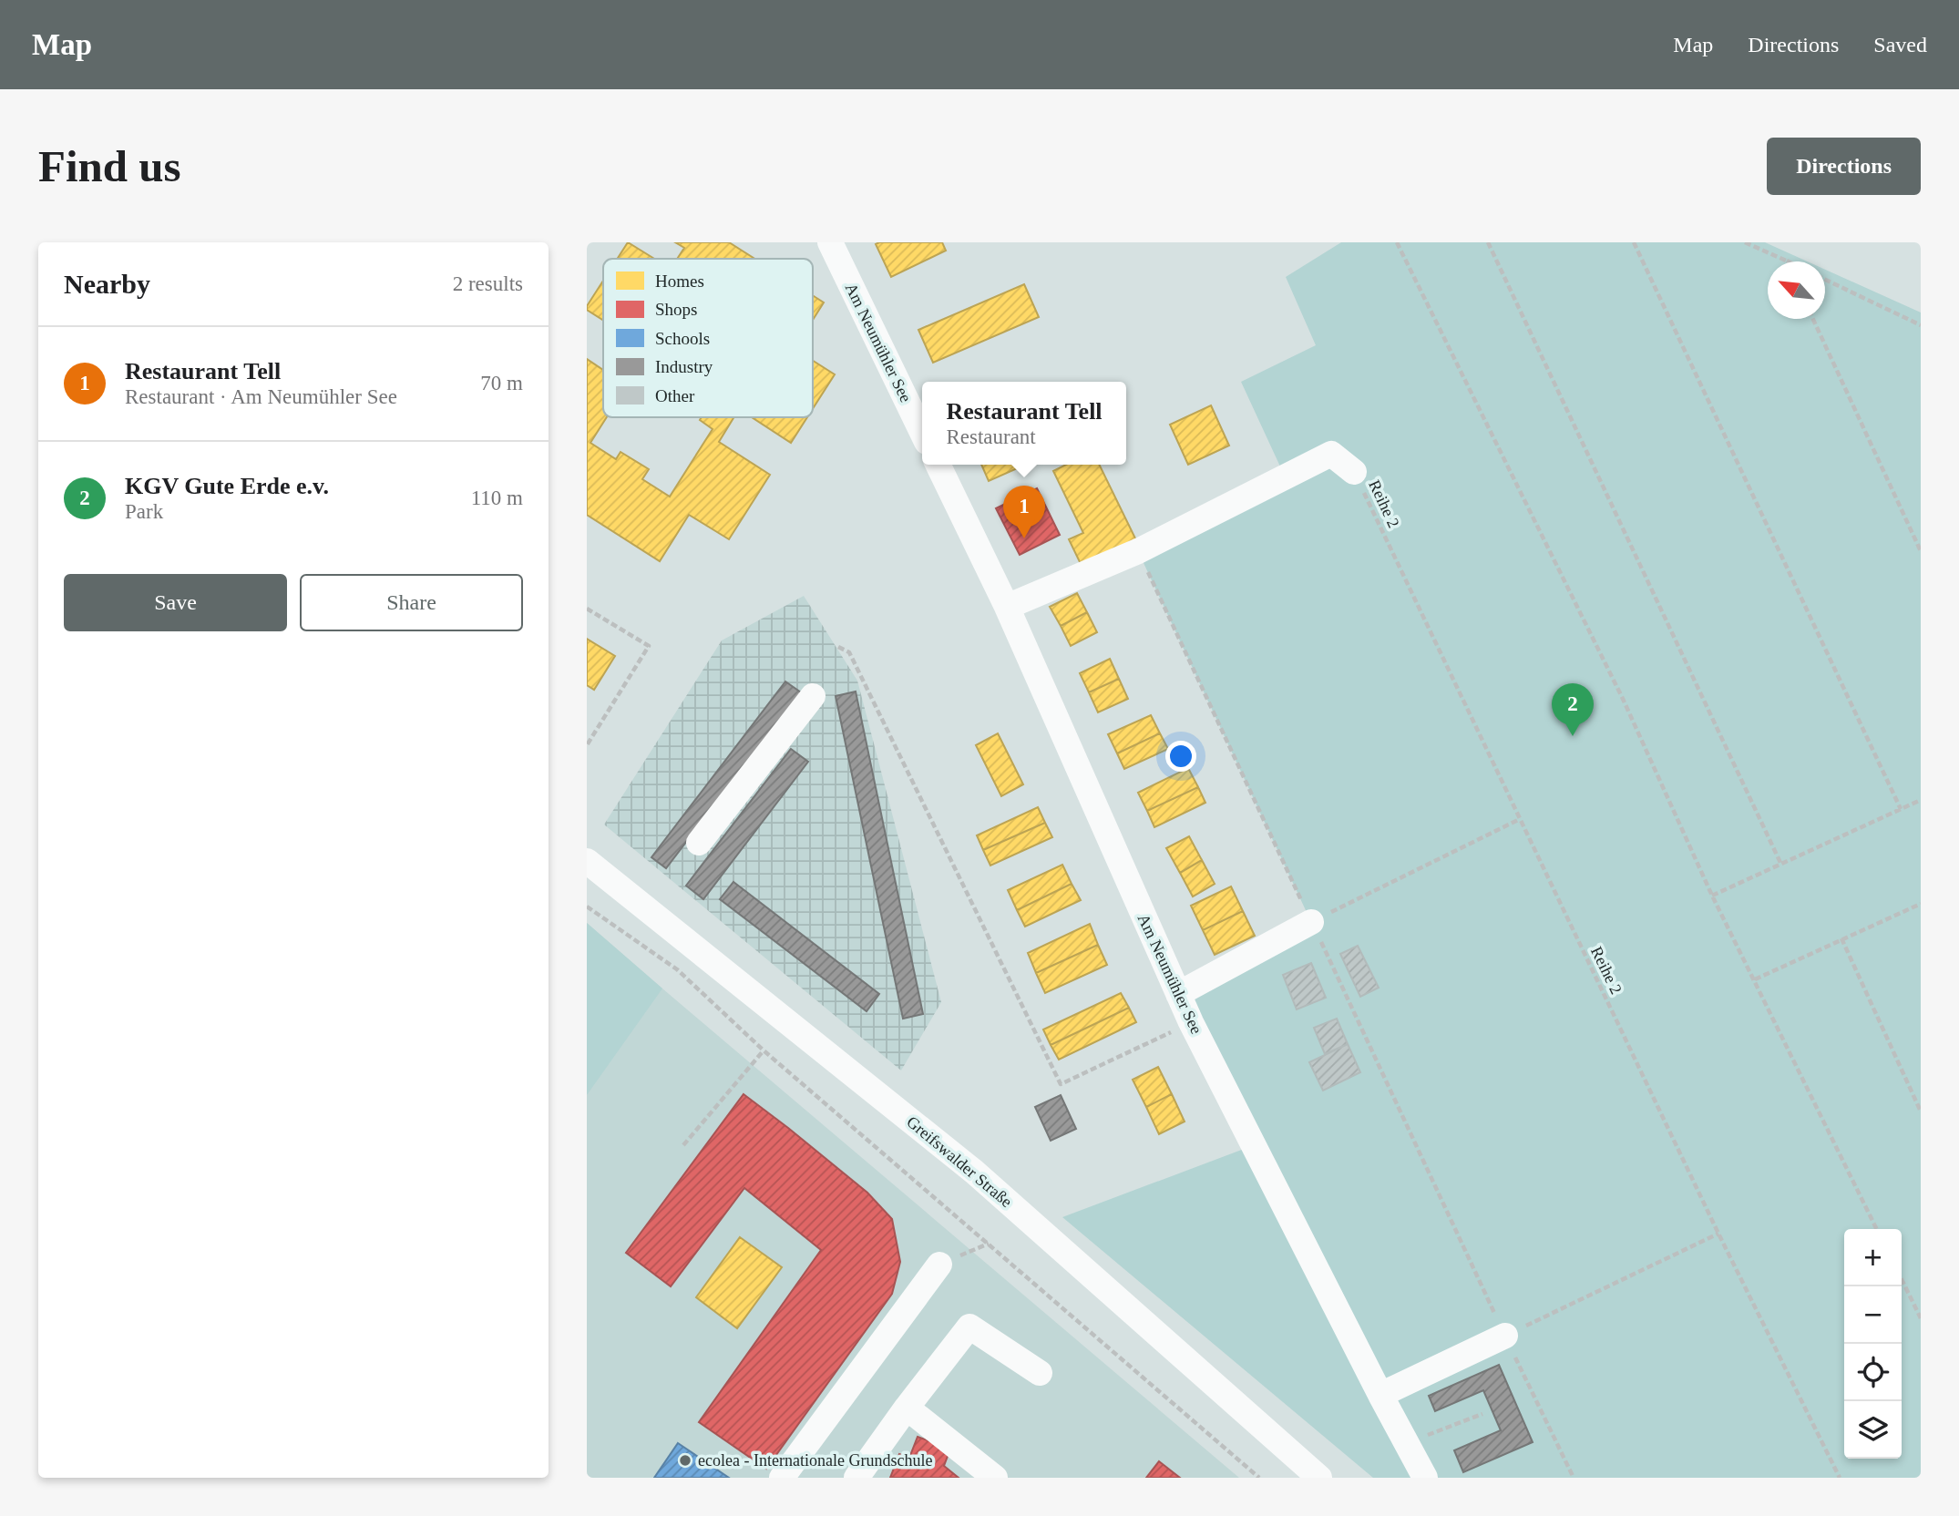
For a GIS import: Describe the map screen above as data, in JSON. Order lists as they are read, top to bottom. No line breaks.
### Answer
{"streets":{"street":["Am Neumühler See","Greifswalder Straße"],"path":["Reihe 2"]},"places":["ecolea - Internationale Grundschule"],"legend":["Homes","Shops","Schools","Industry","Other"],"north":"top left","page":{"header":"Map","nav":["Map","Directions","Saved"],"buttons":["Directions",["Save","Share"]],"title":"Find us","heading":["Nearby","2 results"],"list":[{"mark":"1","name":"Restaurant Tell","note":"Restaurant · Am Neumühler See","value":"70 m"},{"mark":"2","name":"KGV Gute Erde e.v.","note":"Park","value":"110 m"}],"popup":["Restaurant Tell","Restaurant"],"pins":["1","2"],"map_buttons":["+","−"]}}
